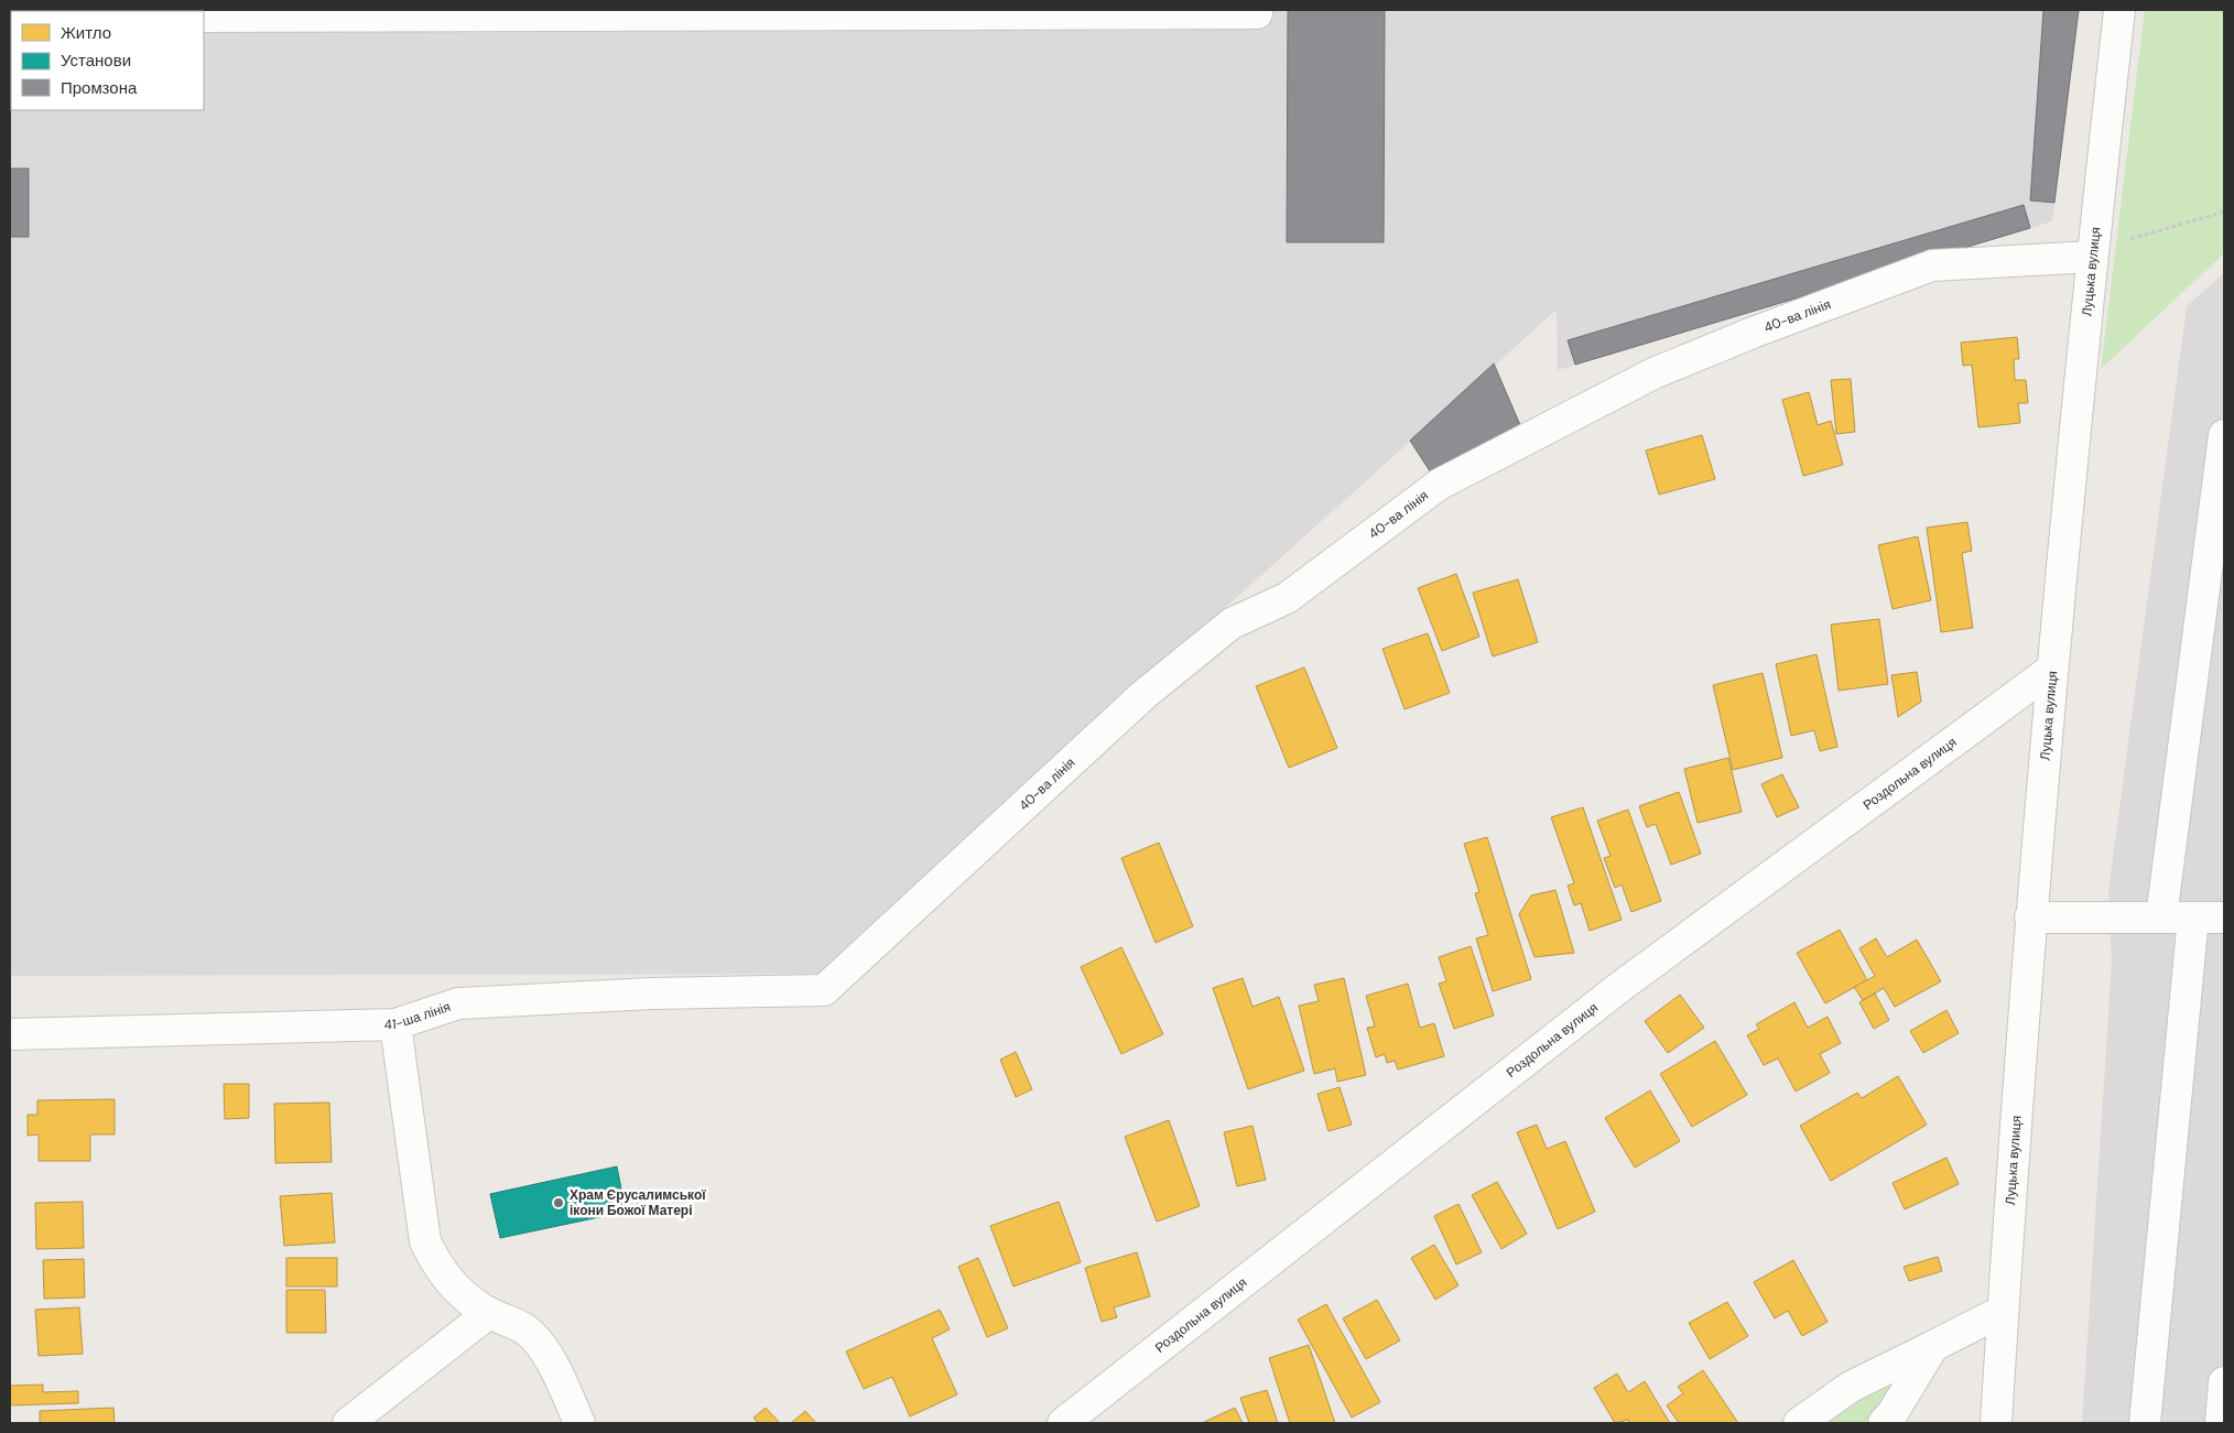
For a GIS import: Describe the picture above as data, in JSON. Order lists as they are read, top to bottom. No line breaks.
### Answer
{"streets":{"street":["Луцька вулиця","40-ва лінія","Роздольна вулиця","41-ша лінія"]},"crossings":[["Луцька вулиця","40-ва лінія"],["Луцька вулиця","Роздольна вулиця"],["40-ва лінія","41-ша лінія"]],"places":["Храм Єрусалимської ікони Божої Матері"],"legend":["Житло","Установи","Промзона"]}
